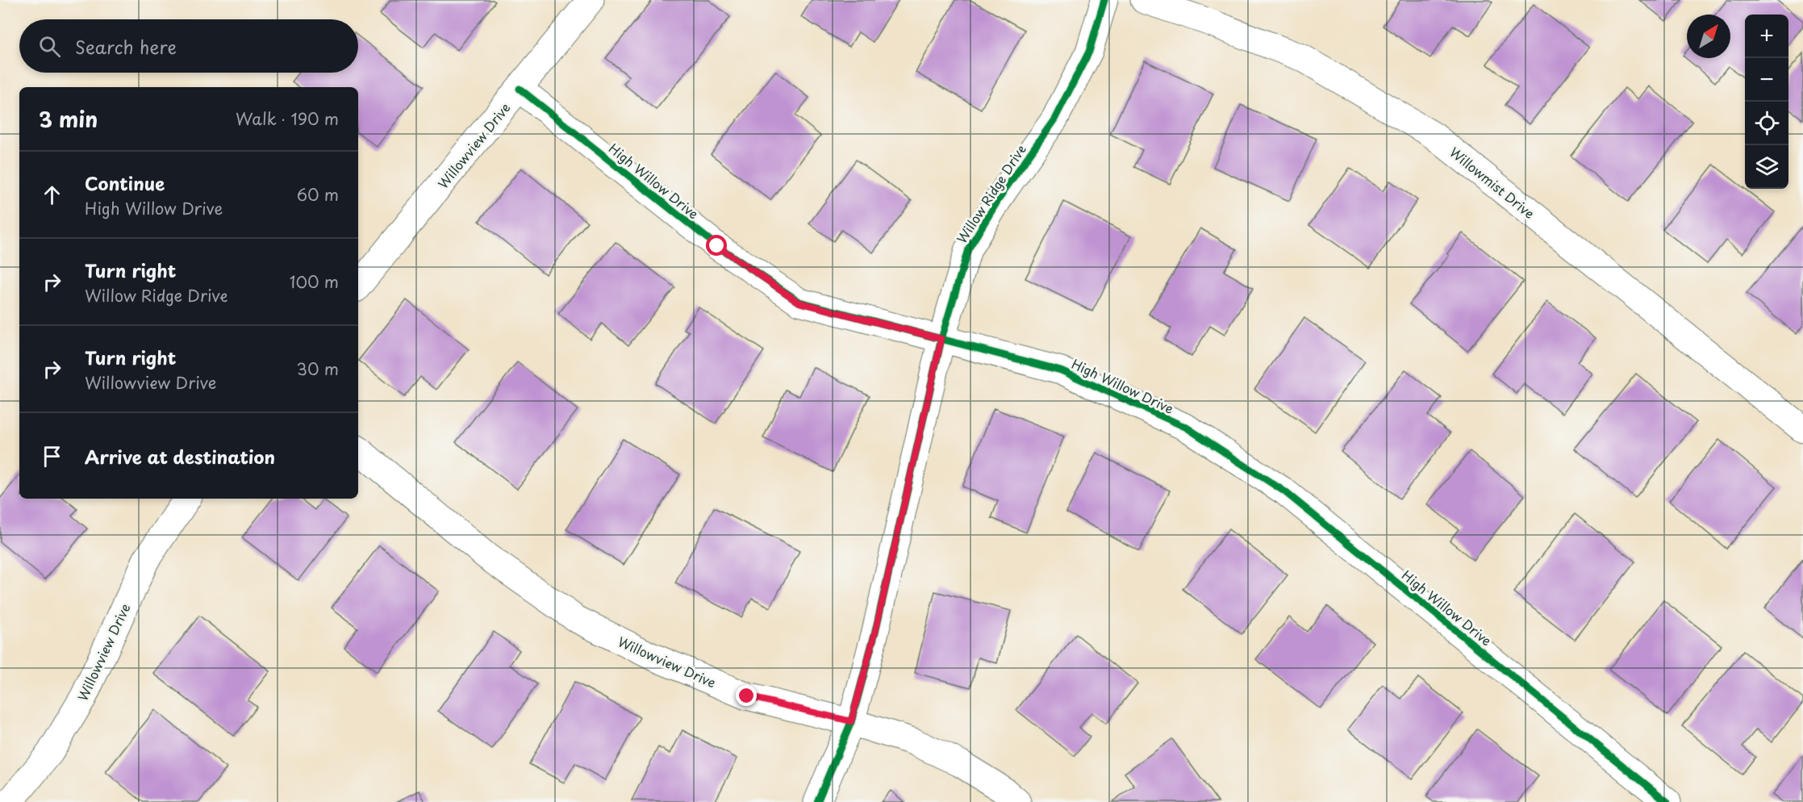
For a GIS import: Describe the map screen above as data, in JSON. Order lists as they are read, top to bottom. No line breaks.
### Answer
{"streets":{"street":["Willowview Drive","High Willow Drive","Willowmist Drive","Willow Ridge Drive"]},"crossings":[["Willowview Drive","High Willow Drive"],["Willowview Drive","Willow Ridge Drive"],["High Willow Drive","Willow Ridge Drive"]],"north":"top right","page":{"map_buttons":["+","−"],"search":"Search here","heading":["3 min","Walk · 190 m"],"list":[["Continue","High Willow Drive","60 m"],["Turn right","Willow Ridge Drive","100 m"],["Turn right","Willowview Drive","30 m"],"Arrive at destination"]}}
